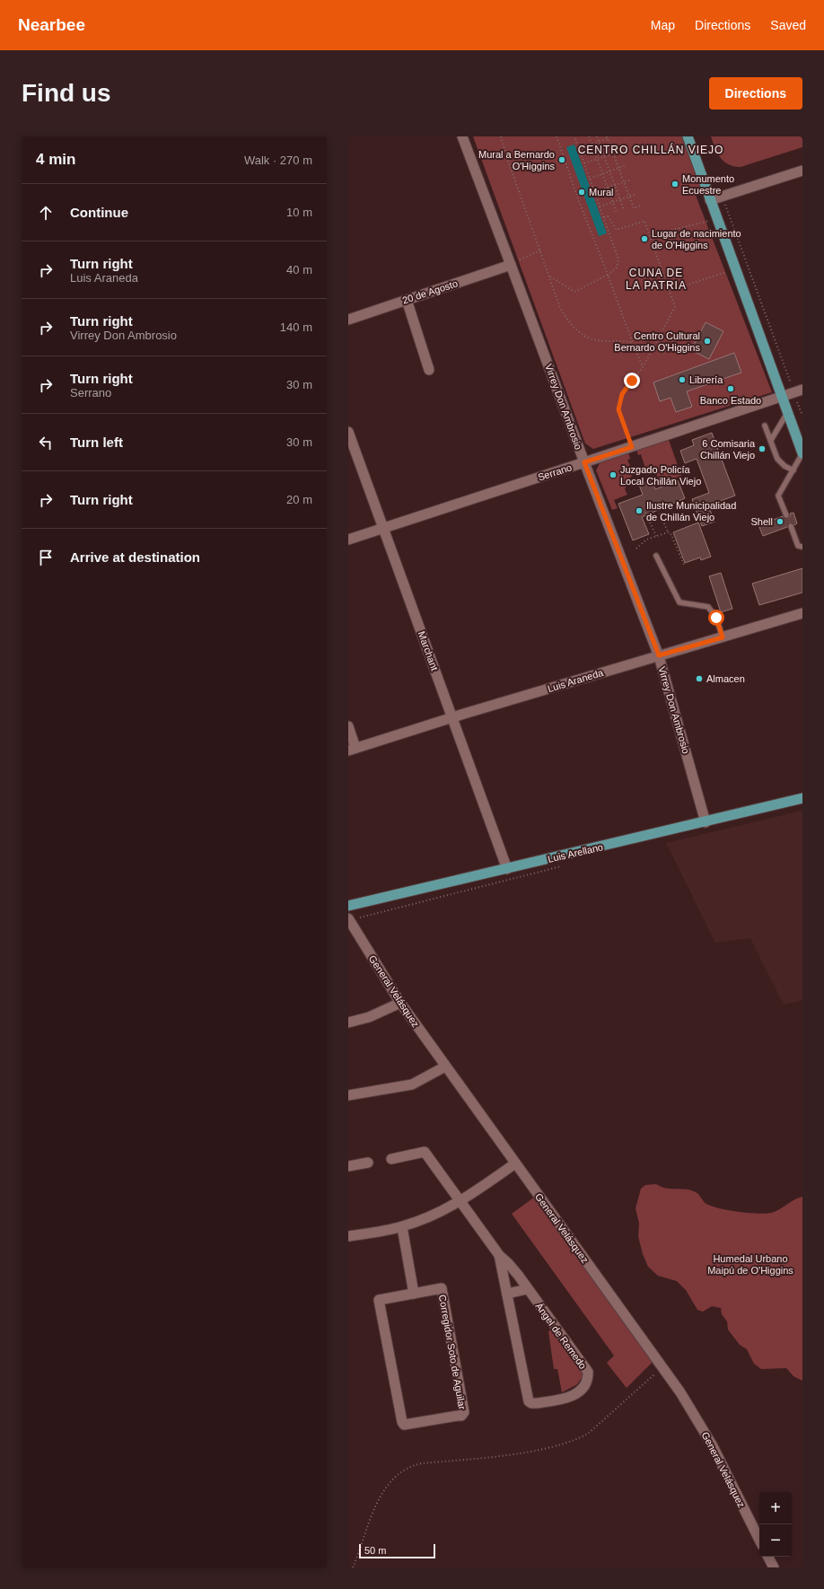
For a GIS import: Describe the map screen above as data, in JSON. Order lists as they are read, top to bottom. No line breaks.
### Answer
{"streets":{"main road":["Luis Arellano"],"street":["20 de Agosto","Virrey Don Ambrosio","Serrano","Marchant","Luis Araneda","General Velásquez","Ángel de Remedo","Corregidor Soto de Aguilar"]},"crossings":[["20 de Agosto","Virrey Don Ambrosio"],["Virrey Don Ambrosio","Serrano"],["Virrey Don Ambrosio","Luis Araneda"],["Virrey Don Ambrosio","Luis Arellano"],["Serrano","Marchant"],["Marchant","Luis Araneda"],["Marchant","Luis Arellano"]],"districts":["CENTRO CHILLÁN VIEJO","CUNA DE LA PATRIA"],"parks":["Humedal Urbano Maipú de O'Higgins"],"places":["Mural a Bernardo O'Higgins","Monumento Ecuestre","Mural","Lugar de nacimiento de O'Higgins","Centro Cultural Bernardo O'Higgins","Librería","Banco Estado","6 Comisaria Chillán Viejo","Juzgado Policía Local Chillán Viejo","Ilustre Municipalidad de Chillán Viejo","Shell","Almacen"],"scale_bar":"50 m","page":{"header":"Nearbee","nav":["Map","Directions","Saved"],"buttons":"Directions","title":"Find us","heading":["4 min","Walk · 270 m"],"list":[["Continue","10 m"],["Turn right","Luis Araneda","40 m"],["Turn right","Virrey Don Ambrosio","140 m"],["Turn right","Serrano","30 m"],["Turn left","30 m"],["Turn right","20 m"],"Arrive at destination"],"map_buttons":["+","−"],"scale":"50 m"}}
